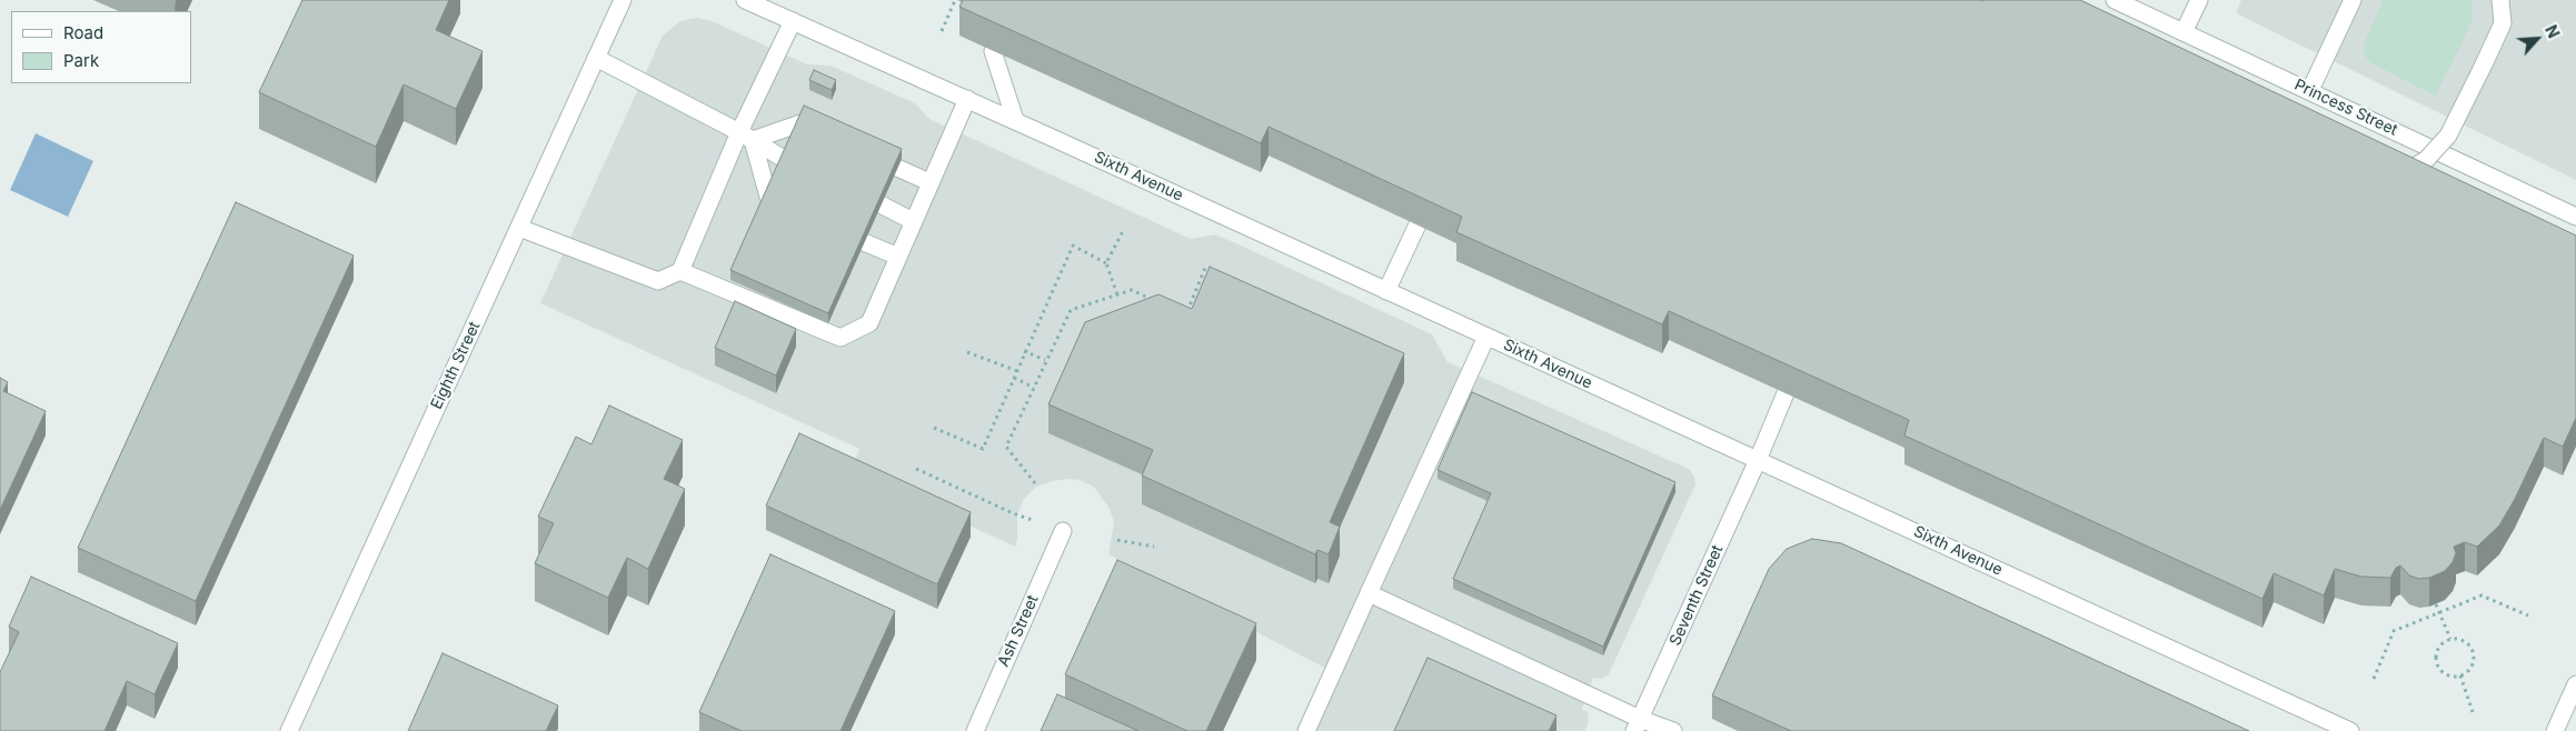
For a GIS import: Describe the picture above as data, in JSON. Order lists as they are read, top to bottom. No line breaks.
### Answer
{"streets":{"street":["Princess Street","Sixth Avenue","Eighth Street","Seventh Street","Ash Street"]},"crossings":[["Sixth Avenue","Seventh Street"]],"legend":["Road","Park"],"north":"top right"}
